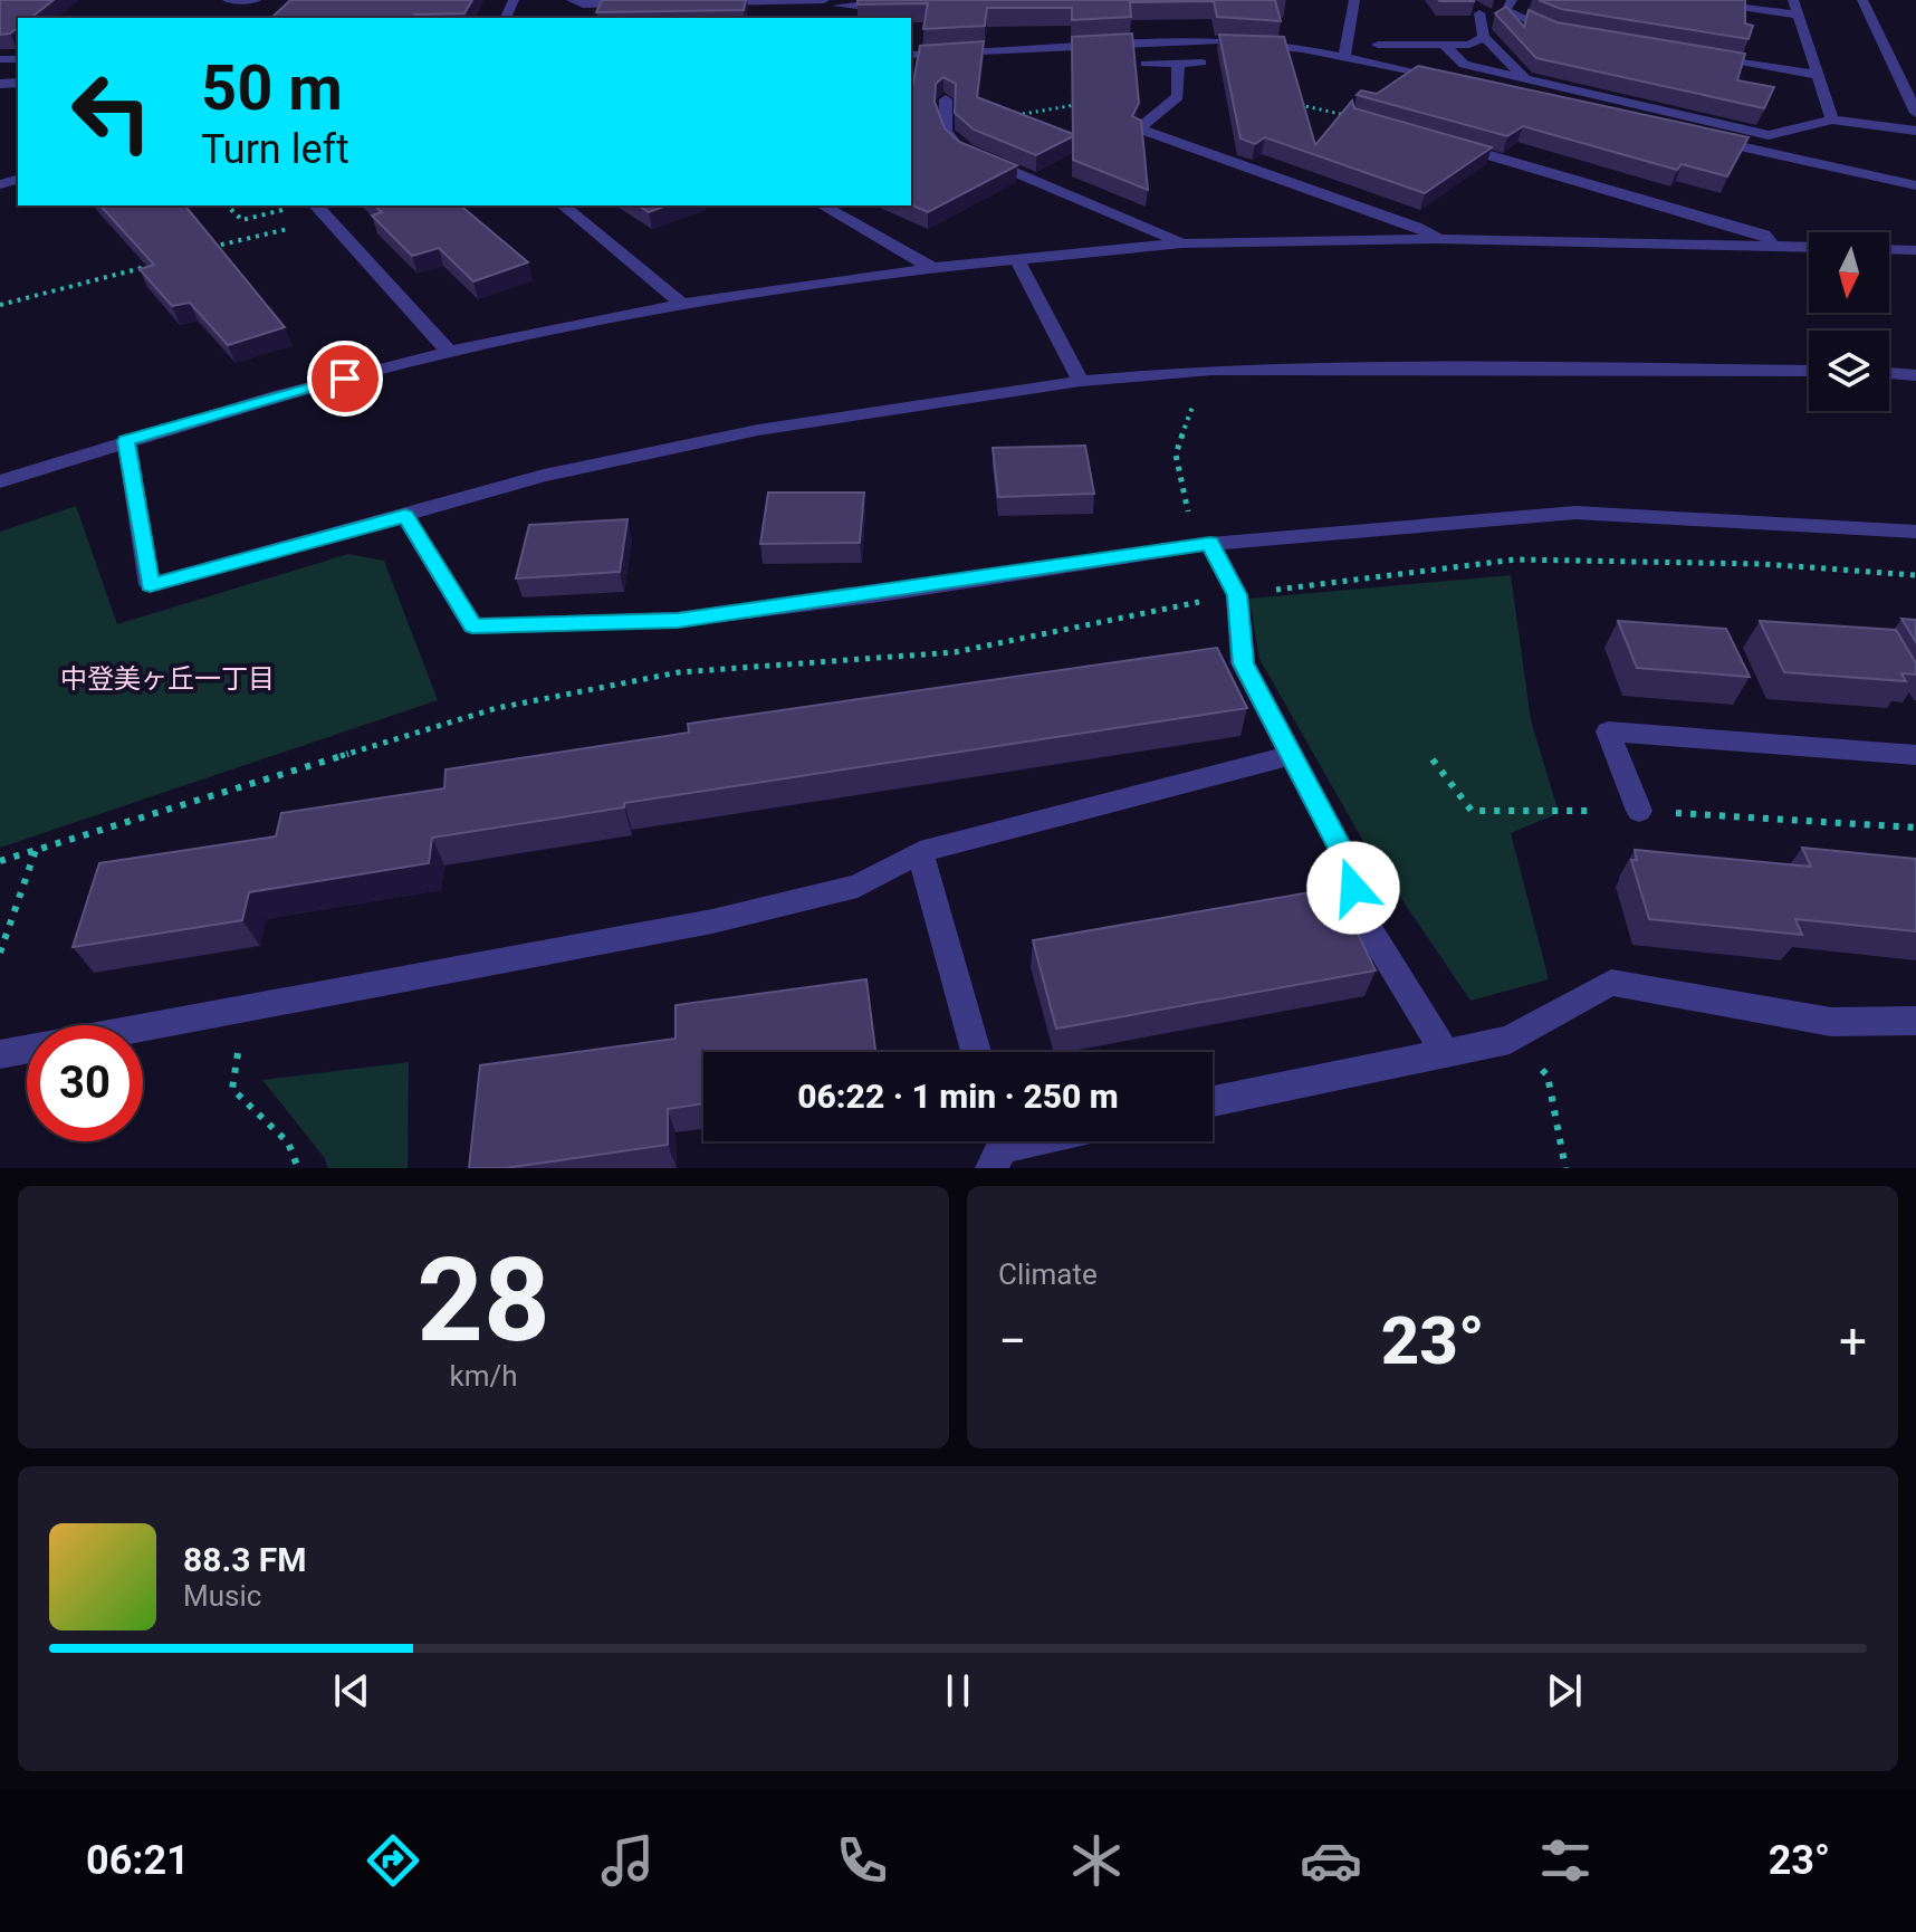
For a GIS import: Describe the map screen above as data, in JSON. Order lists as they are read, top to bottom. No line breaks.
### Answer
{"districts":["中登美ヶ丘一丁目"],"north":"bottom","page":{"turn":["50 m","Turn left"],"limit":"30","trip":"06:22 · 1 min · 250 m","tile":[["28","km/h"],"Climate"],"heat":["−","23°","+"],"song":["88.3 FM","Music"],"tabs":["06:21","23°"]}}
